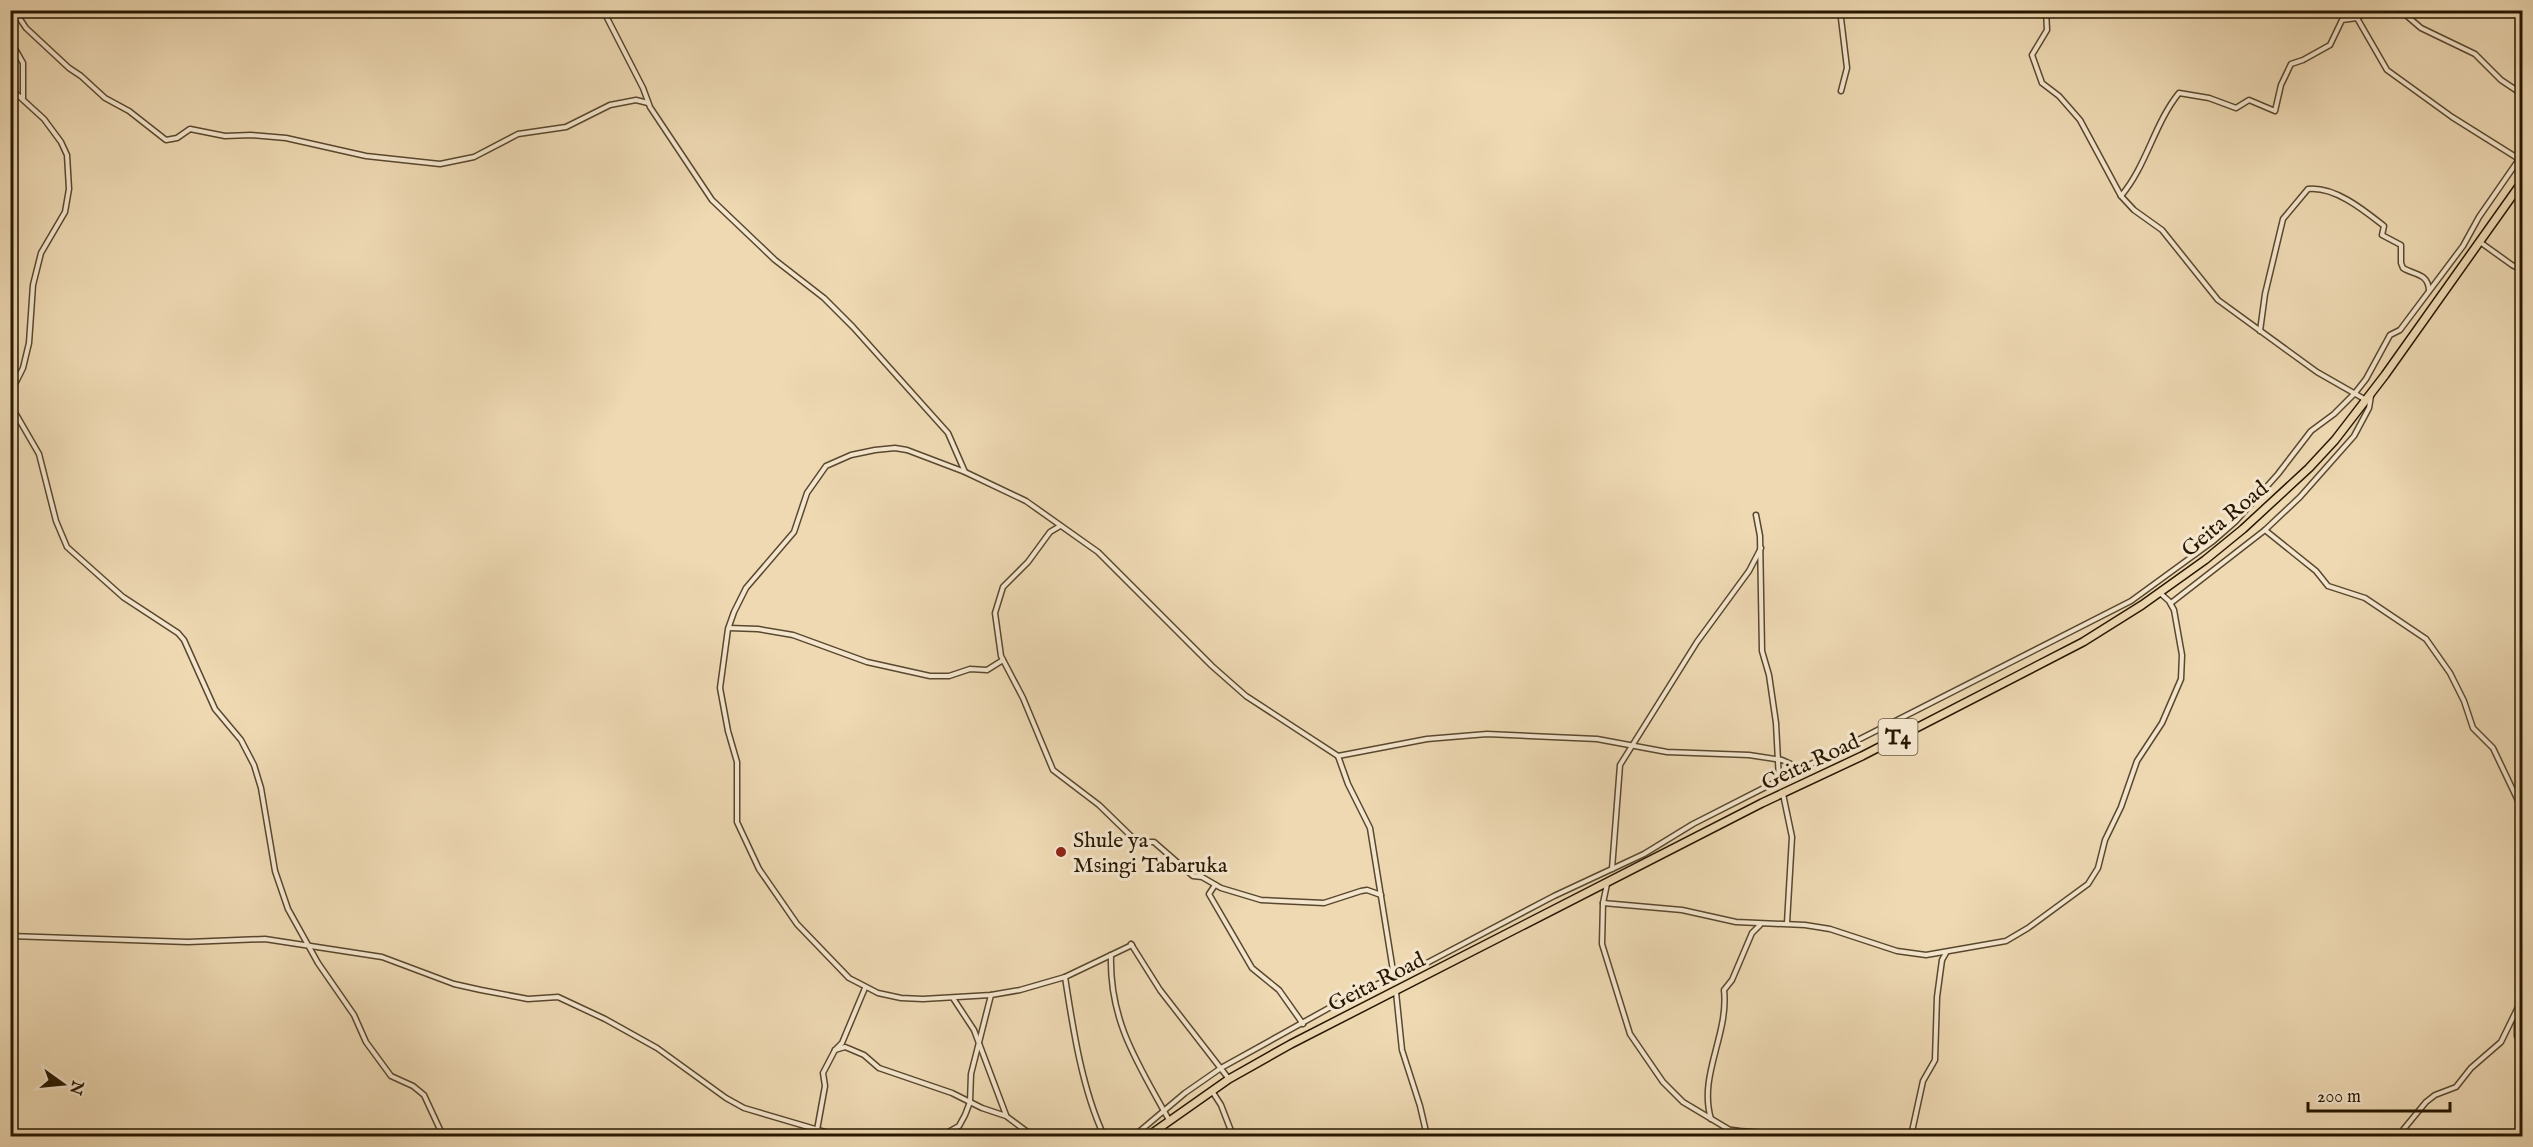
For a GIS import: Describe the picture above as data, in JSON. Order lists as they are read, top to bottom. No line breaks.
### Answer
{"streets":{"highway":["Geita Road","T4"]},"places":["Shule ya Msingi Tabaruka"],"scale_bar":"200 m","north":"right"}
